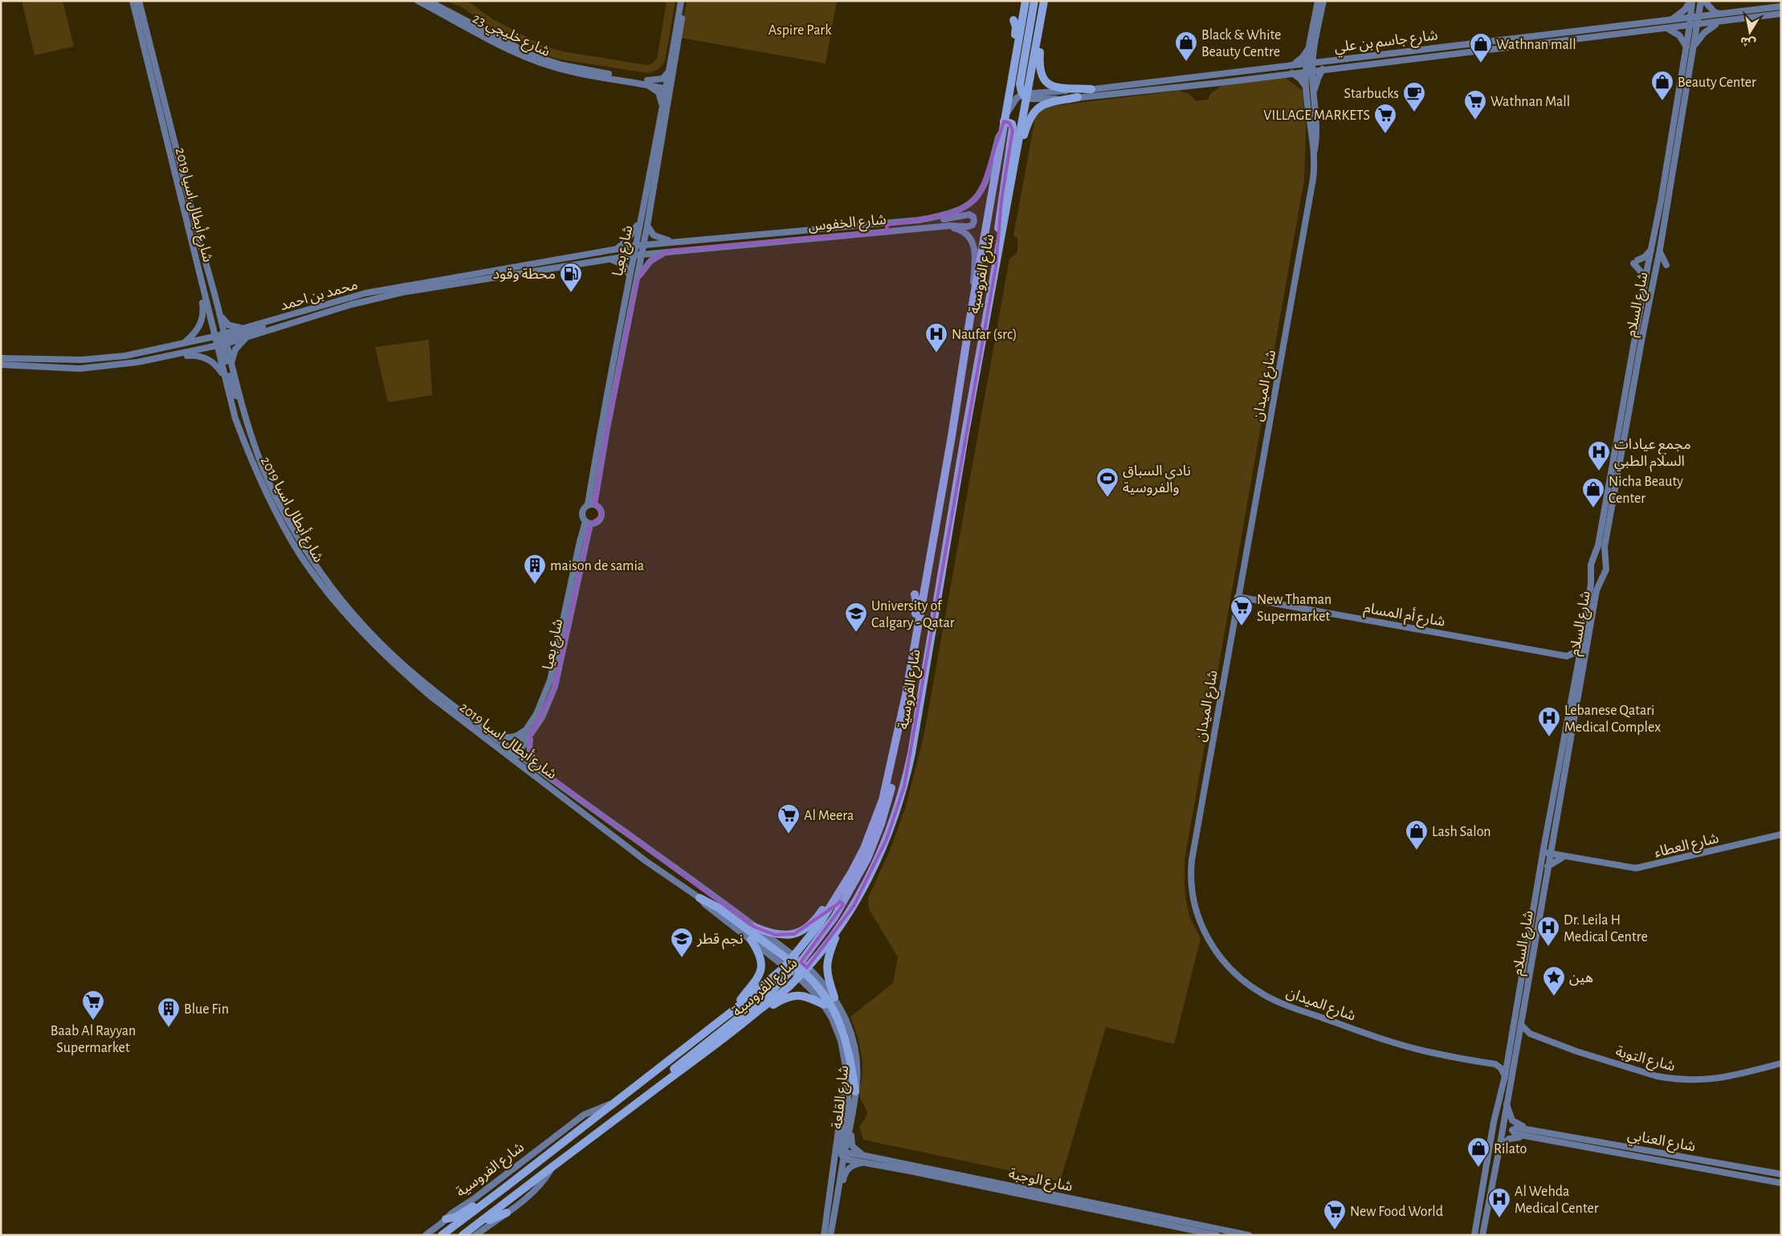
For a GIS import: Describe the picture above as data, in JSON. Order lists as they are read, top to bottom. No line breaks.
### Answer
{"streets":{"highway":["شارع الفروسية"],"main road":["شارع خليجي 23","شارع جاسم بن علي","شارع أبطال اسيا 2019","شارع الخفوس","شارع بعيا","محمد بن احمد","شارع السلام","شارع الميدان","شارع أم المسام","شارع العطاء","شارع التوبة","شارع القلعة","شارع العنابي","شارع الوجبة"]},"crossings":[["شارع خليجي 23","شارع بعيا"],["شارع جاسم بن علي","شارع الفروسية"],["شارع جاسم بن علي","شارع السلام"],["شارع جاسم بن علي","شارع الميدان"],["شارع أبطال اسيا 2019","شارع بعيا"],["شارع أبطال اسيا 2019","شارع الفروسية"],["شارع أبطال اسيا 2019","محمد بن احمد"],["شارع أبطال اسيا 2019","شارع القلعة"],["شارع الخفوس","شارع بعيا"],["شارع الخفوس","شارع الفروسية"],["شارع الخفوس","محمد بن احمد"],["شارع بعيا","محمد بن احمد"],["شارع الفروسية","شارع القلعة"],["شارع السلام","شارع العطاء"],["شارع السلام","شارع التوبة"],["شارع الميدان","شارع أم المسام"],["شارع القلعة","شارع الوجبة"]],"parks":["Aspire Park"],"places":{"shop":["Black & White Beauty Centre","Wathnan mall","Beauty Center","Nicha Beauty Center","Lash Salon","Rilato"],"cafe":["Starbucks"],"supermarket":["Wathnan Mall","VILLAGE MARKETS","New Thaman Supermarket","Al Meera","Baab Al Rayyan Supermarket","New Food World"],"fuel station":["محطة وقود"],"hospital":["Naufar (src)","مجمع عيادات السلام الطبي","Lebanese Qatari Medical Complex","Dr. Leila H Medical Centre","Al Wehda Medical Center"],"sports":["نادي السباق والفروسية"],"building":["maison de samia","Blue Fin"],"school or university":["University of Calgary - Qatar","نجم قطر"],"place":["هين"]},"north":"bottom"}
